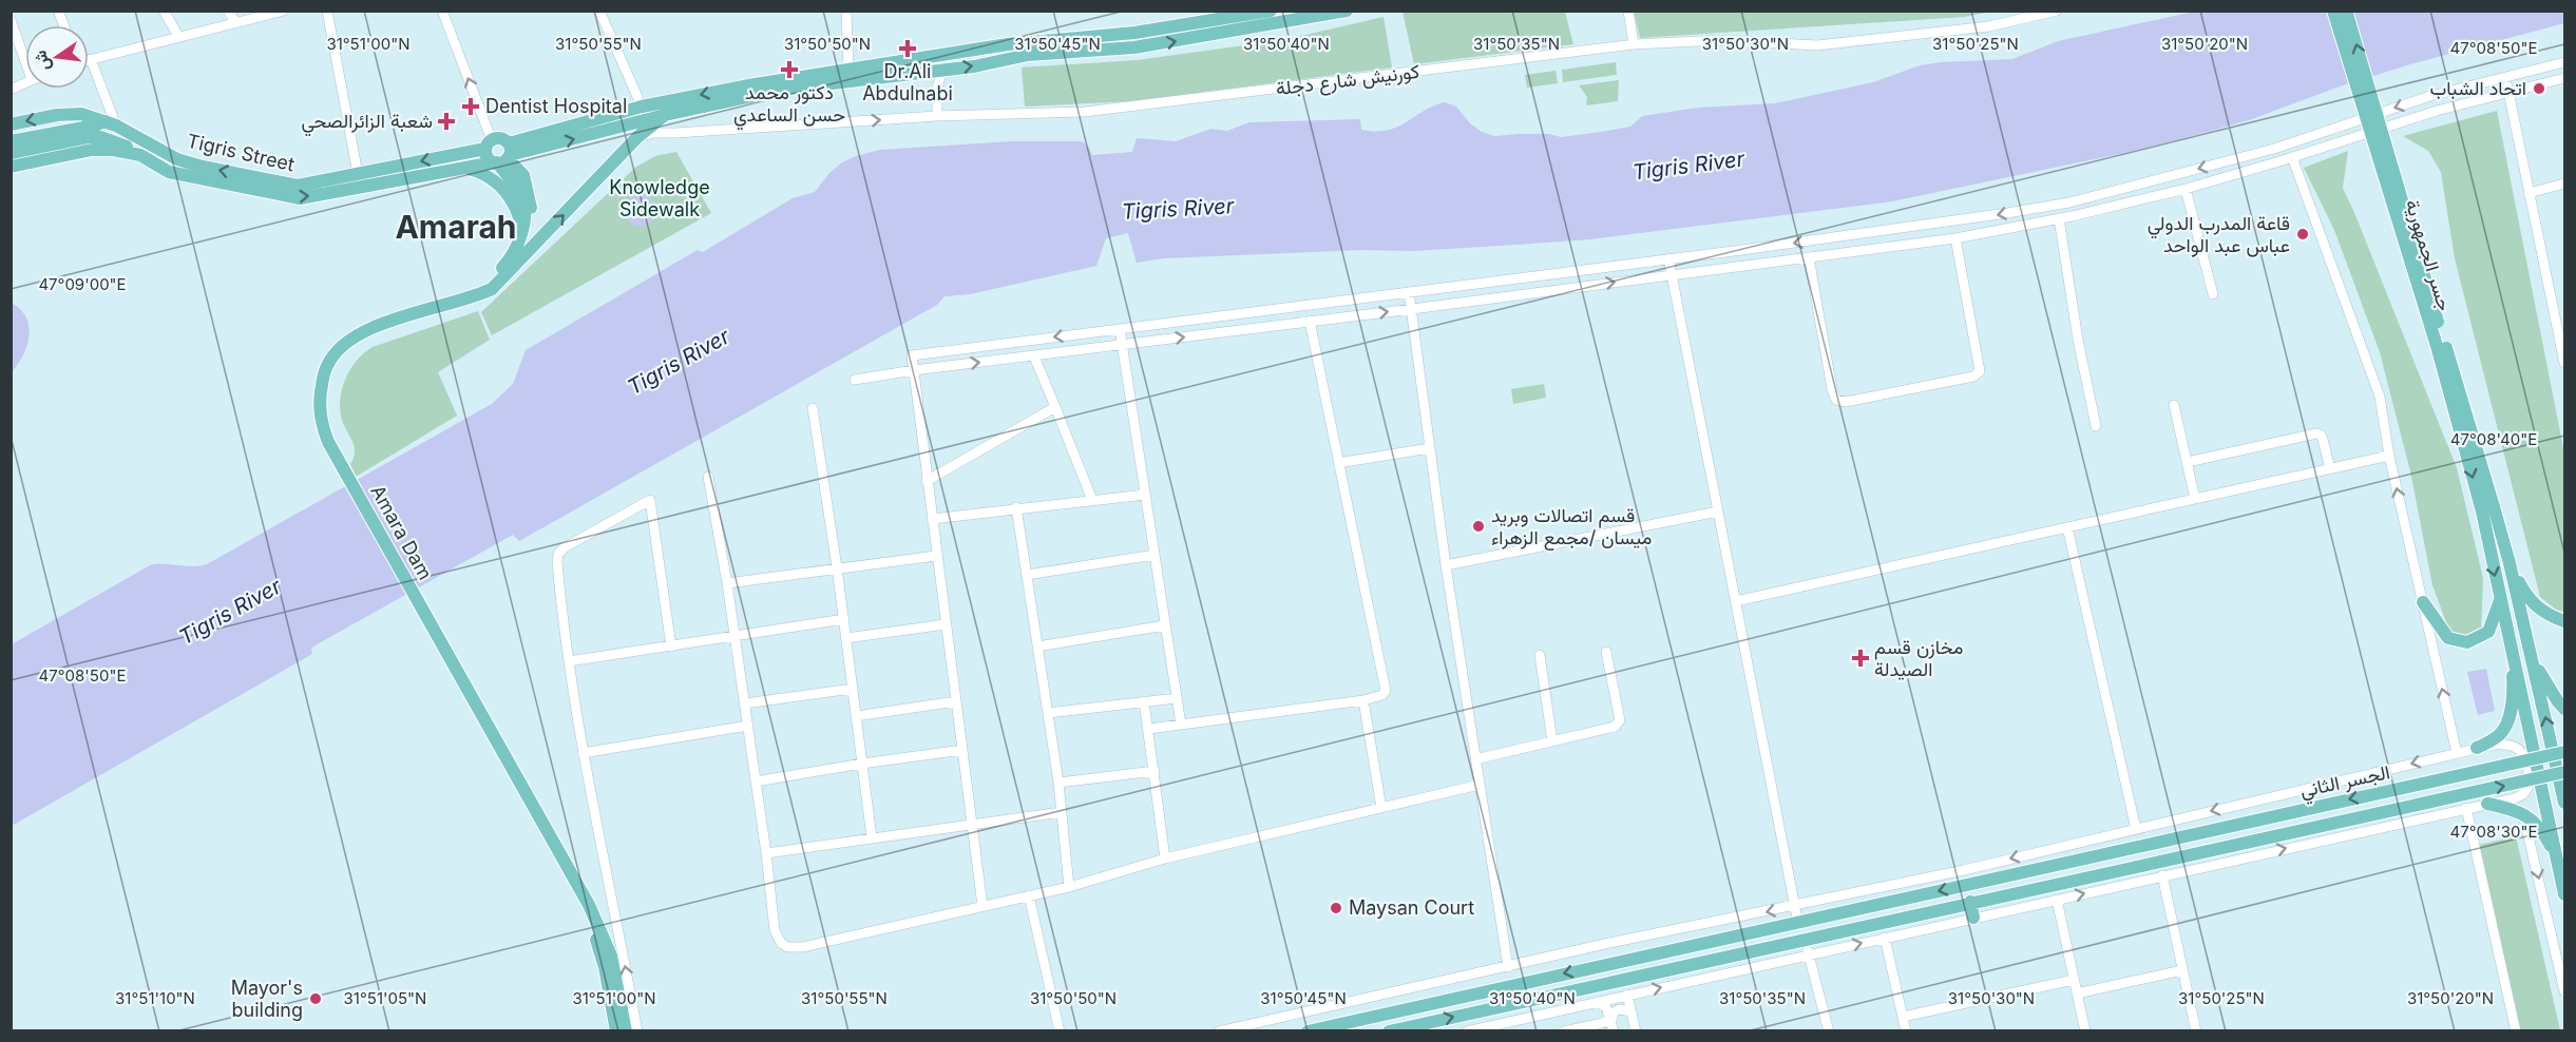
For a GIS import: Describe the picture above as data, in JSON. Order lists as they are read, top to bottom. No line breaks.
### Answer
{"streets":{"main road":["Tigris Street","جسر الجمهورية","Amara Dam","الجسر الثاني"],"street":["كورنيش شارع دجلة"]},"crossings":[["كورنيش شارع دجلة","Amara Dam"],["Tigris Street","Amara Dam"]],"districts":["Amarah"],"water":["Tigris River"],"parks":["Knowledge Sidewalk"],"places":{"health":["Dr.Ali Abdulnabi","دكتور محمد حسن الساعدي","Dentist Hospital","شعبة الزائرالصحي","مخازن قسم الصيدلة"],"other":["اتحاد الشباب","قاعة المدرب الدولي عباس عبد الواحد","قسم اتصالات وبريد ميسان /مجمع الزهراء","Maysan Court","Mayor's building"]},"north":"left","coordinates":["31°51'00\"N","31°50'30\"N","31°50'25\"N","31°50'20\"N","31°50'55\"N","31°50'50\"N","31°50'45\"N","31°50'40\"N","31°50'35\"N","47°08'50\"E","47°09'00\"E","47°08'40\"E","47°08'30\"E","31°51'10\"N","31°51'05\"N"]}
